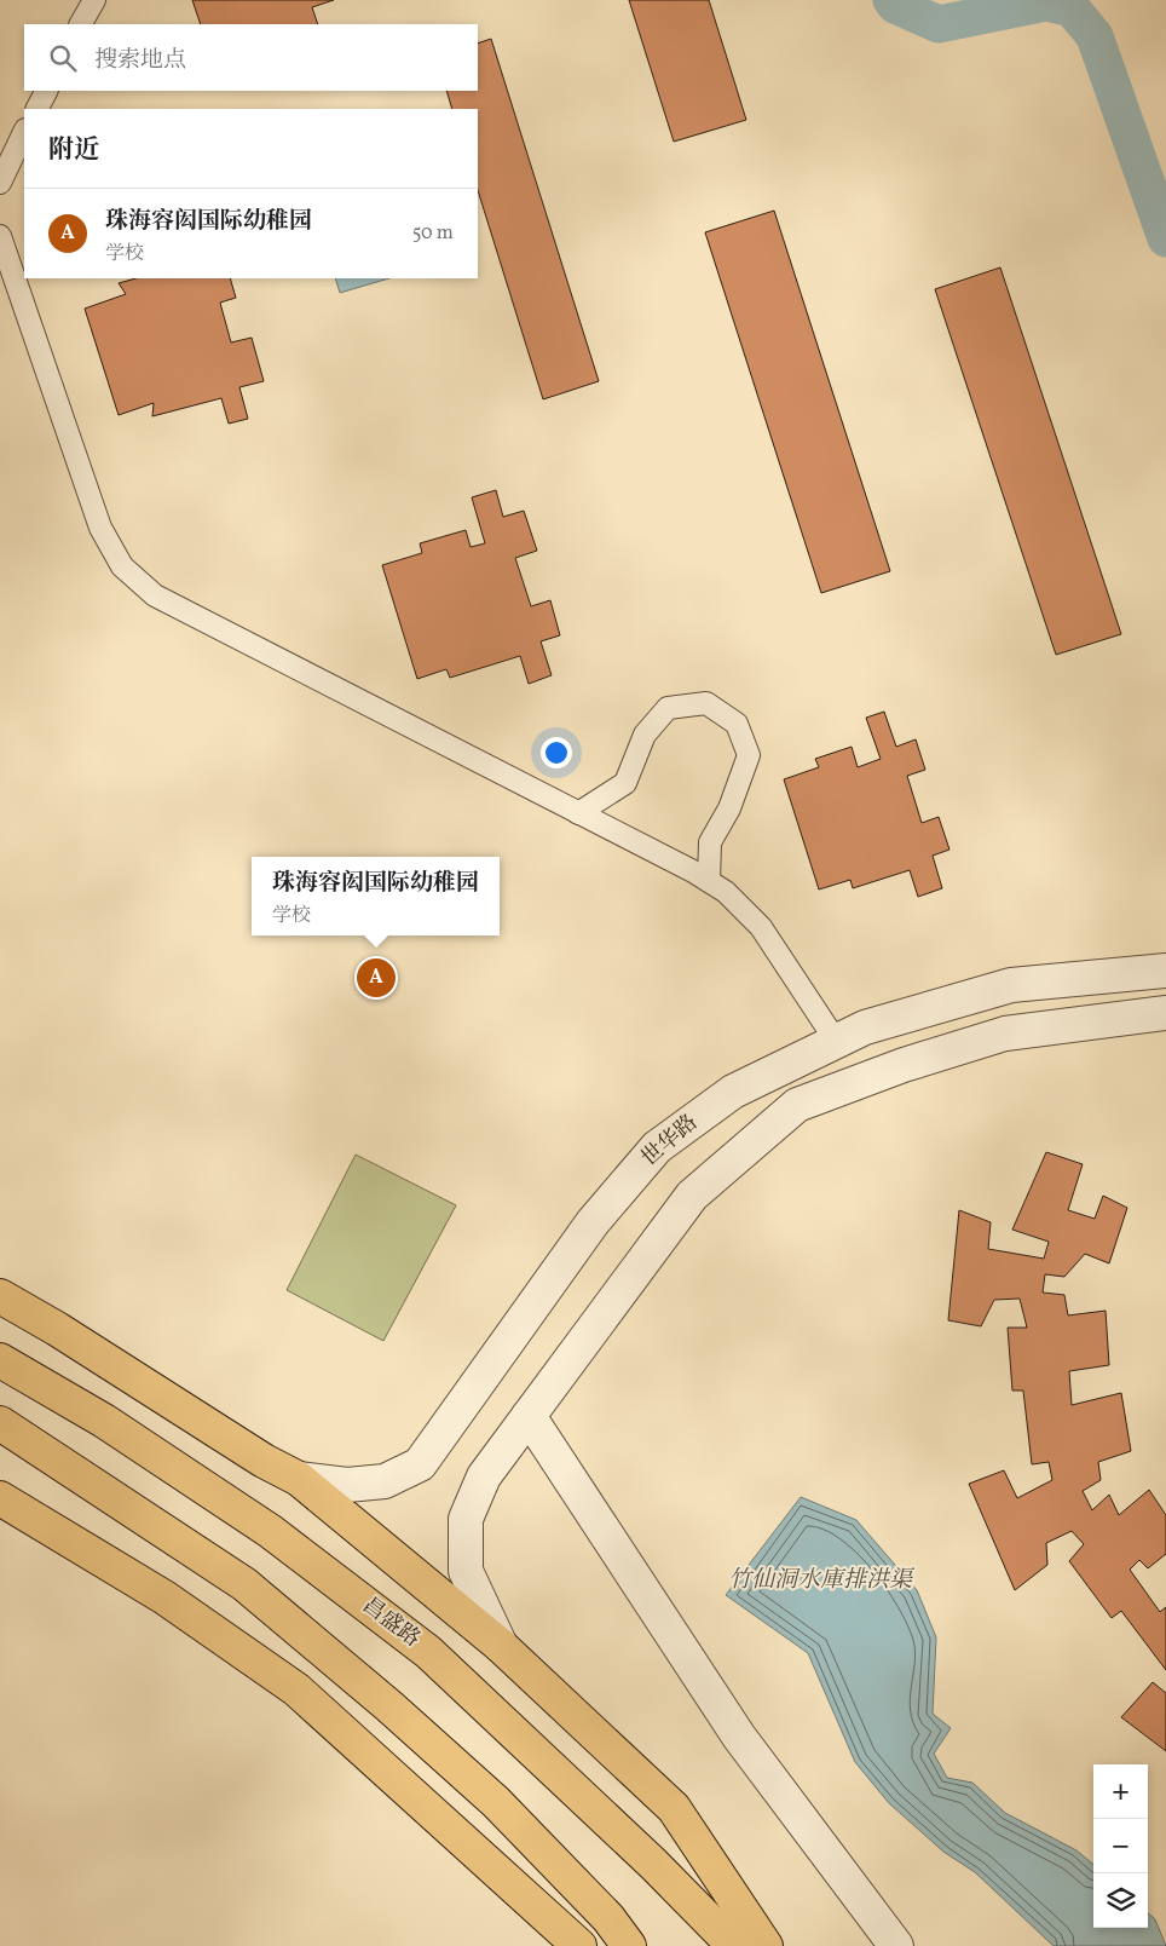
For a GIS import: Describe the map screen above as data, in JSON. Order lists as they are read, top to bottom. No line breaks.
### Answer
{"streets":{"main road":["昌盛路"],"street":["世华路"]},"water":["竹仙洞水庫排洪渠"],"page":{"search":"搜索地点","heading":"附近","list":[{"mark":"A","name":"珠海容闳国际幼稚园","note":"学校","value":"50 m"}],"popup":["珠海容闳国际幼稚园","学校"],"pins":"A","map_buttons":["+","−"]}}
